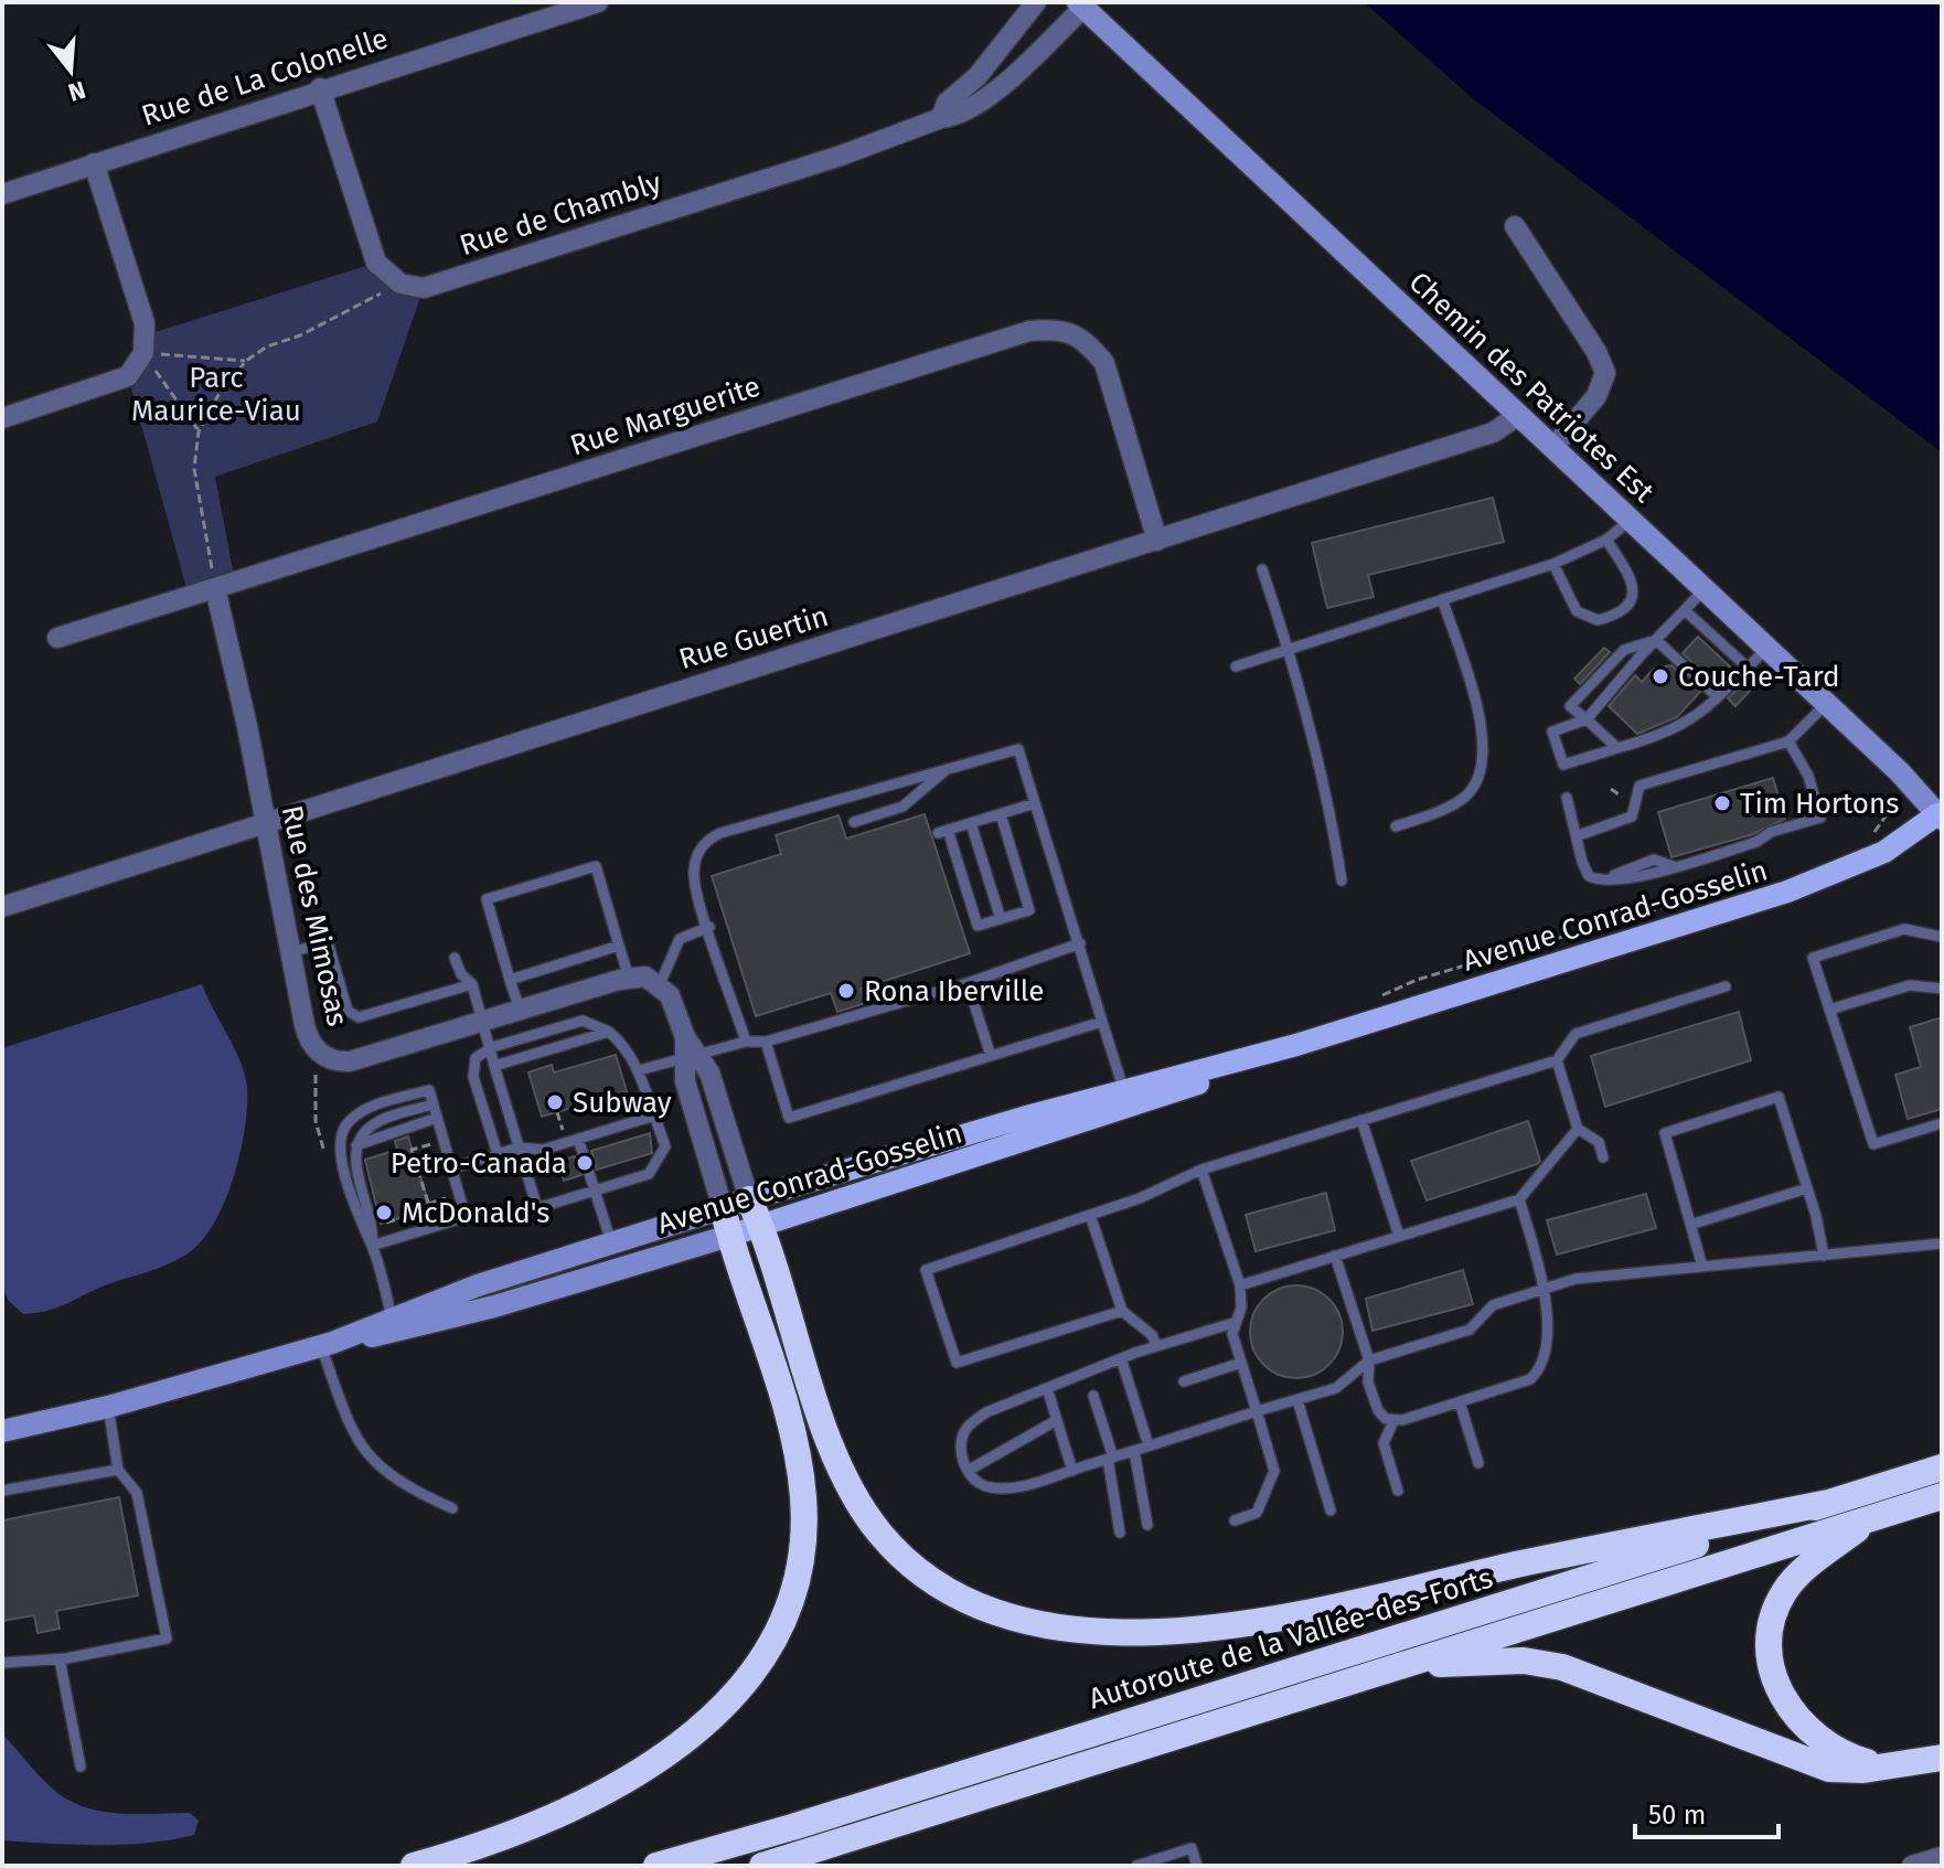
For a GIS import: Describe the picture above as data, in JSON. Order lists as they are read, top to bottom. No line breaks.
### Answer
{"streets":{"highway":["Autoroute de la Vallée-des-Forts"],"main road":["Avenue Conrad-Gosselin"],"street":["Rue de La Colonelle","Rue de Chambly","Chemin des Patriotes Est","Rue Marguerite","Rue Guertin","Rue des Mimosas"]},"crossings":[["Rue de Chambly","Chemin des Patriotes Est"],["Chemin des Patriotes Est","Rue Guertin"],["Chemin des Patriotes Est","Avenue Conrad-Gosselin"],["Rue Marguerite","Rue Guertin"],["Rue Marguerite","Rue des Mimosas"],["Rue Guertin","Rue des Mimosas"]],"parks":["Parc Maurice-Viau"],"places":["Couche-Tard","Tim Hortons","Rona Iberville","Subway","Petro-Canada","McDonald's"],"scale_bar":"50 m","north":"bottom"}
